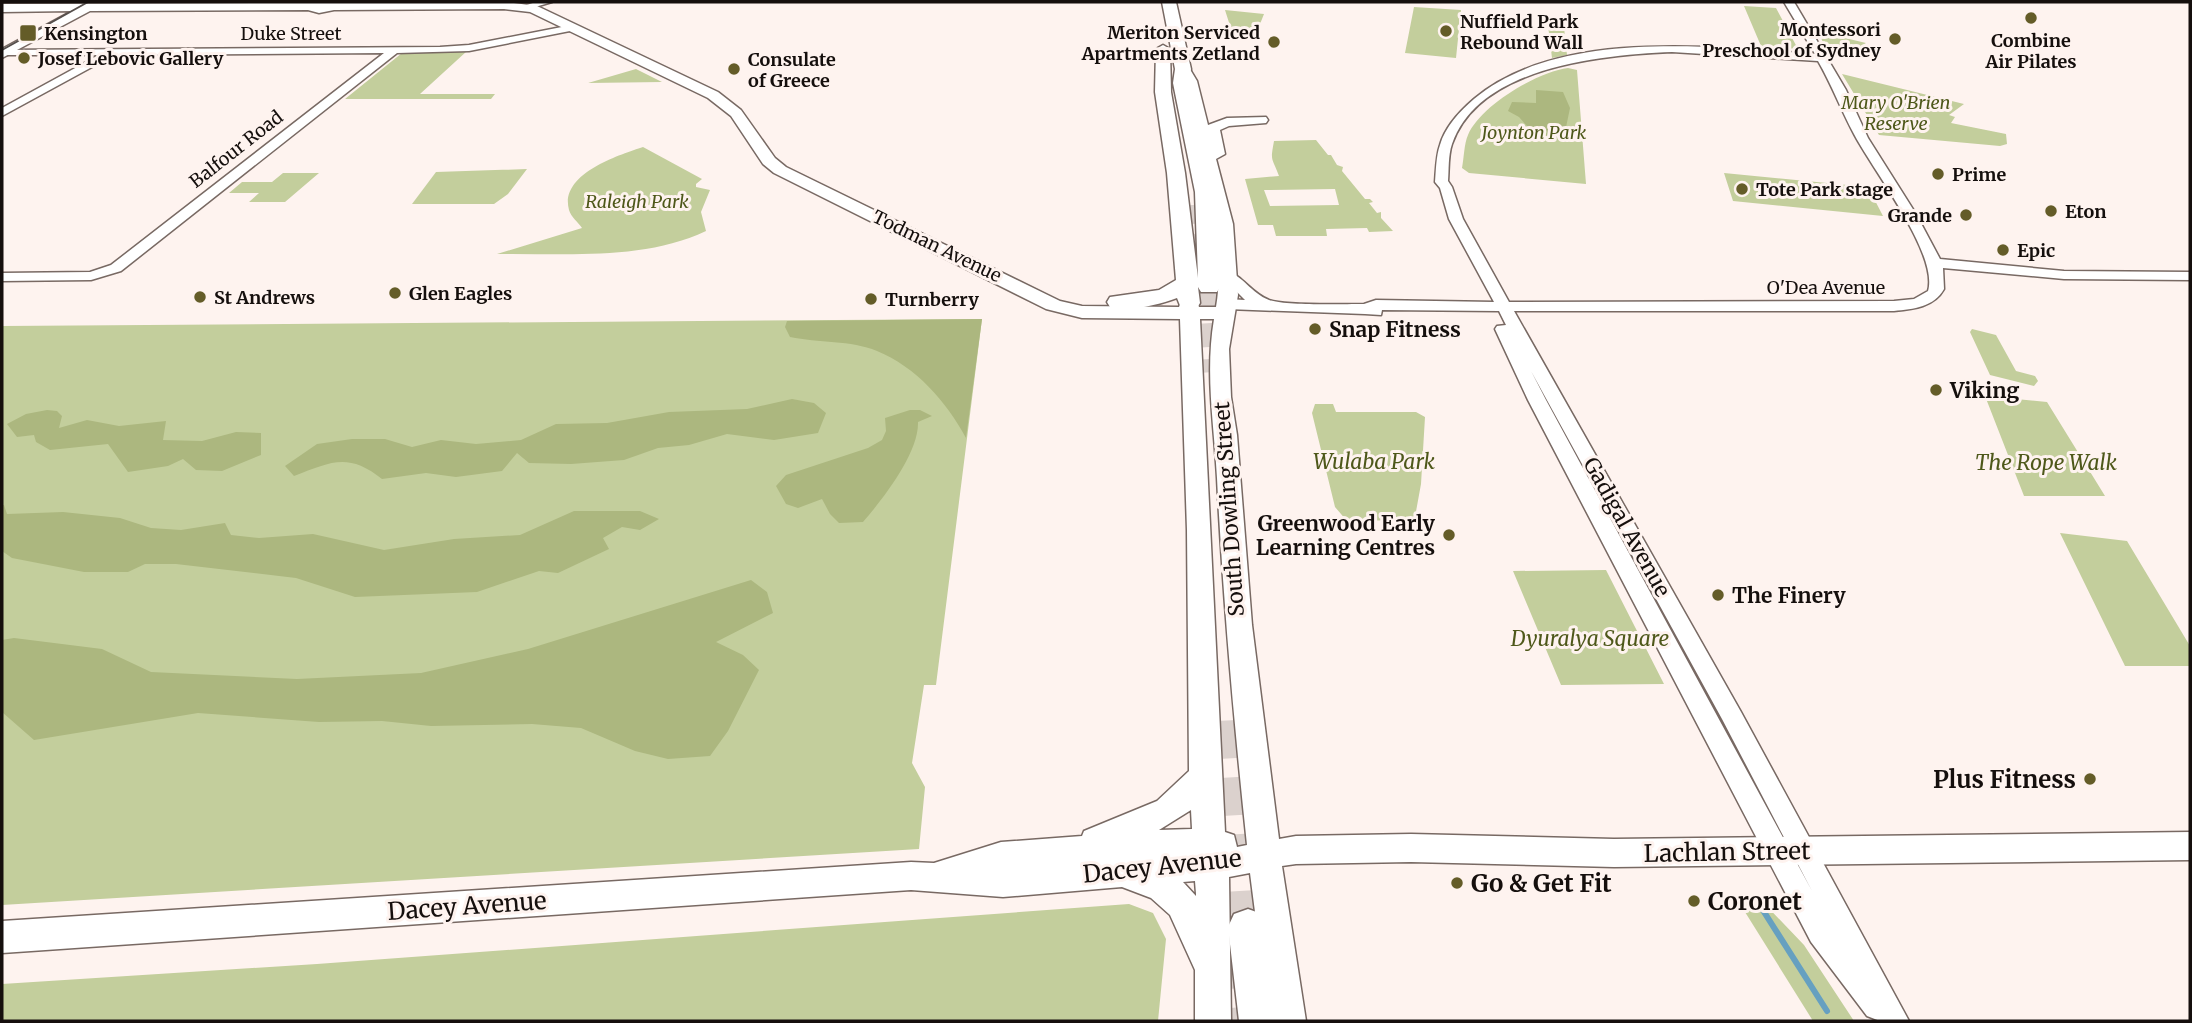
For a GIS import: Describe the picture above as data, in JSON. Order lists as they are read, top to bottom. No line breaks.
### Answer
{"streets":{"highway":["South Dowling Street"],"main road":["Todman Avenue","Lachlan Street","Dacey Avenue"],"street":["Duke Street","Balfour Road","O'Dea Avenue","Gadigal Avenue"]},"crossings":[["Duke Street","Balfour Road"],["Duke Street","Todman Avenue"],["Todman Avenue","South Dowling Street"],["O'Dea Avenue","South Dowling Street"],["O'Dea Avenue","Gadigal Avenue"],["South Dowling Street","Lachlan Street"],["South Dowling Street","Dacey Avenue"],["Gadigal Avenue","Lachlan Street"],["Lachlan Street","Dacey Avenue"]],"parks":["Mary O'Brien Reserve","Joynton Park","Raleigh Park","Wulaba Park","The Rope Walk","Dyuralya Square"],"places":{"other":["Combine Air Pilates","Nuffield Park Rebound Wall","Montessori Preschool of Sydney","Meriton Serviced Apartments Zetland","Josef Lebovic Gallery","Consulate of Greece","Prime","Tote Park stage","Eton","Grande","Epic","Glen Eagles","St Andrews","Turnberry","Snap Fitness","Viking","Greenwood Early Learning Centres","The Finery","Plus Fitness","Go & Get Fit","Coronet"],"transit":["Kensington"]}}
